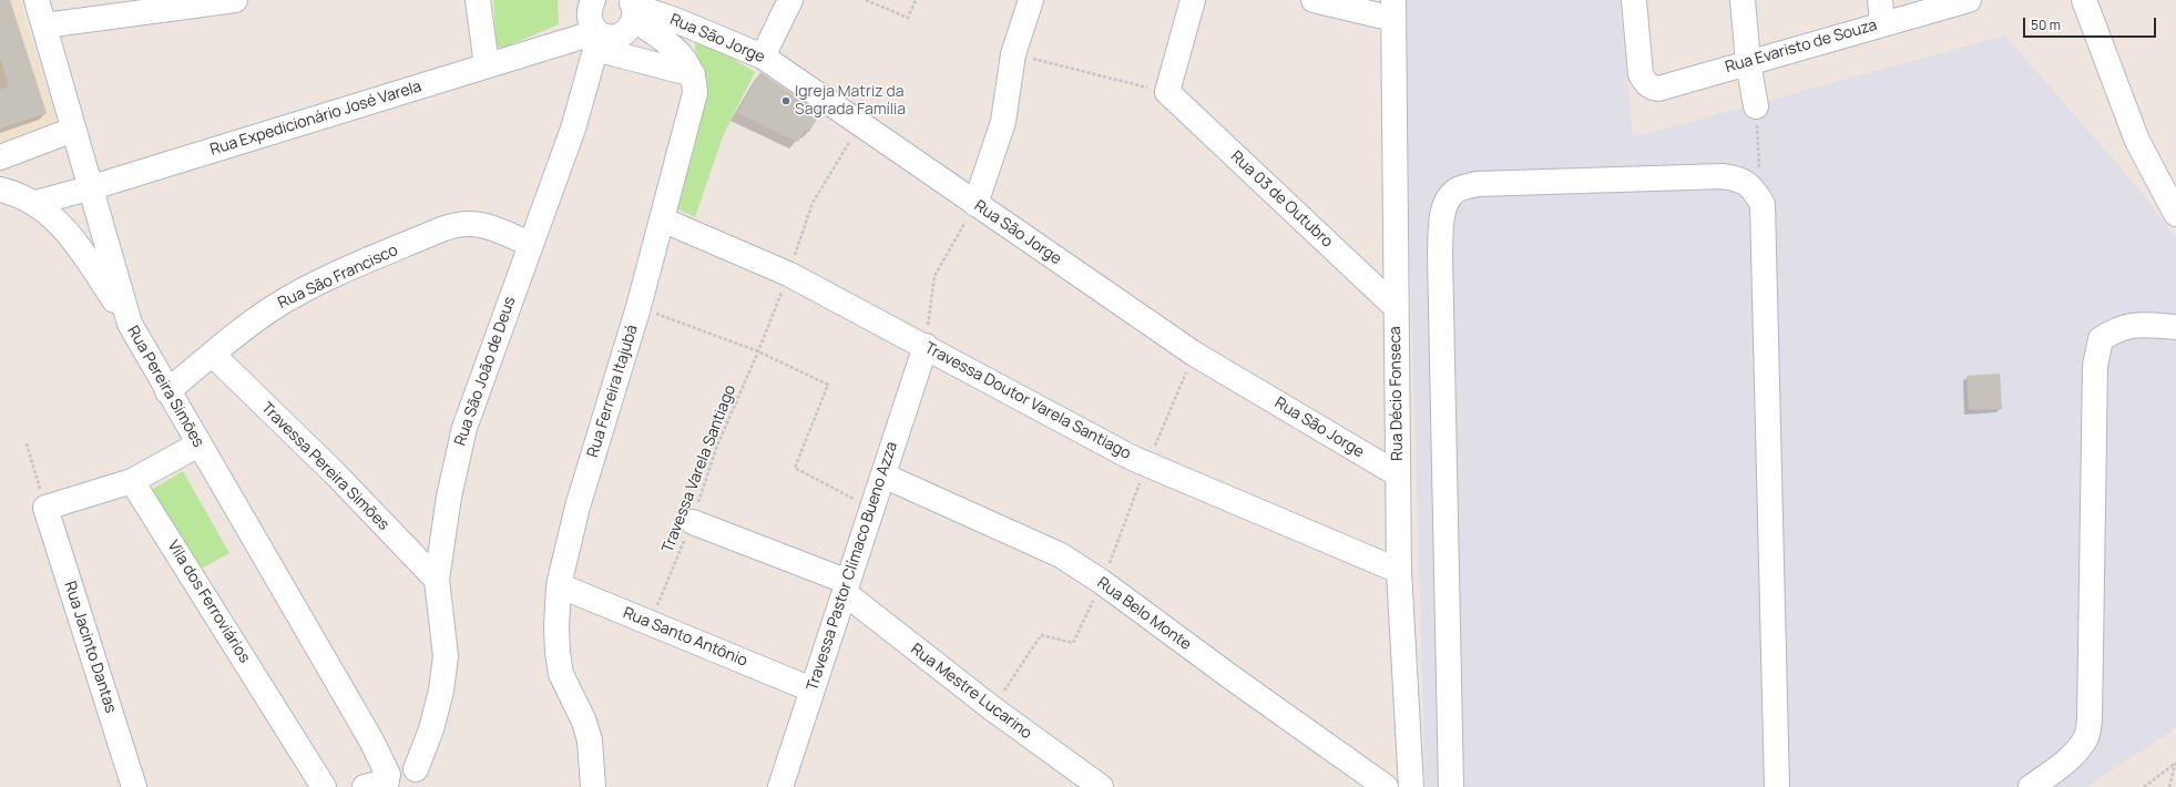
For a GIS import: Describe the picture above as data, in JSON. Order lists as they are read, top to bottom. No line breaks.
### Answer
{"streets":{"street":["Rua São Jorge","Rua Evaristo de Souza","Rua Expedicionário José Varela","Rua 03 de Outubro","Rua São Francisco","Rua São João de Deus","Rua Pereira Simões","Rua Ferreira Itajubá","Rua Décio Fonseca","Travessa Doutor Varela Santiago","Travessa Pereira Simões","Travessa Pastor Clímaco Bueno Azza","Vila dos Ferroviários","Rua Belo Monte","Rua Santo Antônio","Rua Jacinto Dantas","Rua Mestre Lucarino"],"path":["Travessa Varela Santiago"]},"crossings":[["Rua São Jorge","Rua Ferreira Itajubá"],["Rua São Jorge","Rua Décio Fonseca"],["Rua São Jorge","Travessa Varela Santiago"],["Rua Expedicionário José Varela","Rua São João de Deus"],["Rua Expedicionário José Varela","Rua Pereira Simões"],["Rua 03 de Outubro","Rua Décio Fonseca"],["Rua São Francisco","Rua São João de Deus"],["Rua São Francisco","Rua Pereira Simões"],["Rua São Francisco","Travessa Pereira Simões"],["Rua São João de Deus","Rua Pereira Simões"],["Rua São João de Deus","Travessa Pereira Simões"],["Rua Ferreira Itajubá","Travessa Doutor Varela Santiago"],["Rua Ferreira Itajubá","Rua Santo Antônio"],["Rua Décio Fonseca","Travessa Doutor Varela Santiago"],["Travessa Doutor Varela Santiago","Travessa Varela Santiago"],["Travessa Doutor Varela Santiago","Travessa Pastor Clímaco Bueno Azza"],["Travessa Varela Santiago","Rua Santo Antônio"],["Travessa Varela Santiago","Rua Mestre Lucarino"],["Travessa Pastor Clímaco Bueno Azza","Rua Belo Monte"],["Travessa Pastor Clímaco Bueno Azza","Rua Santo Antônio"],["Travessa Pastor Clímaco Bueno Azza","Rua Mestre Lucarino"]],"places":["Igreja Matriz da Sagrada Família"],"scale_bar":"50 m"}
